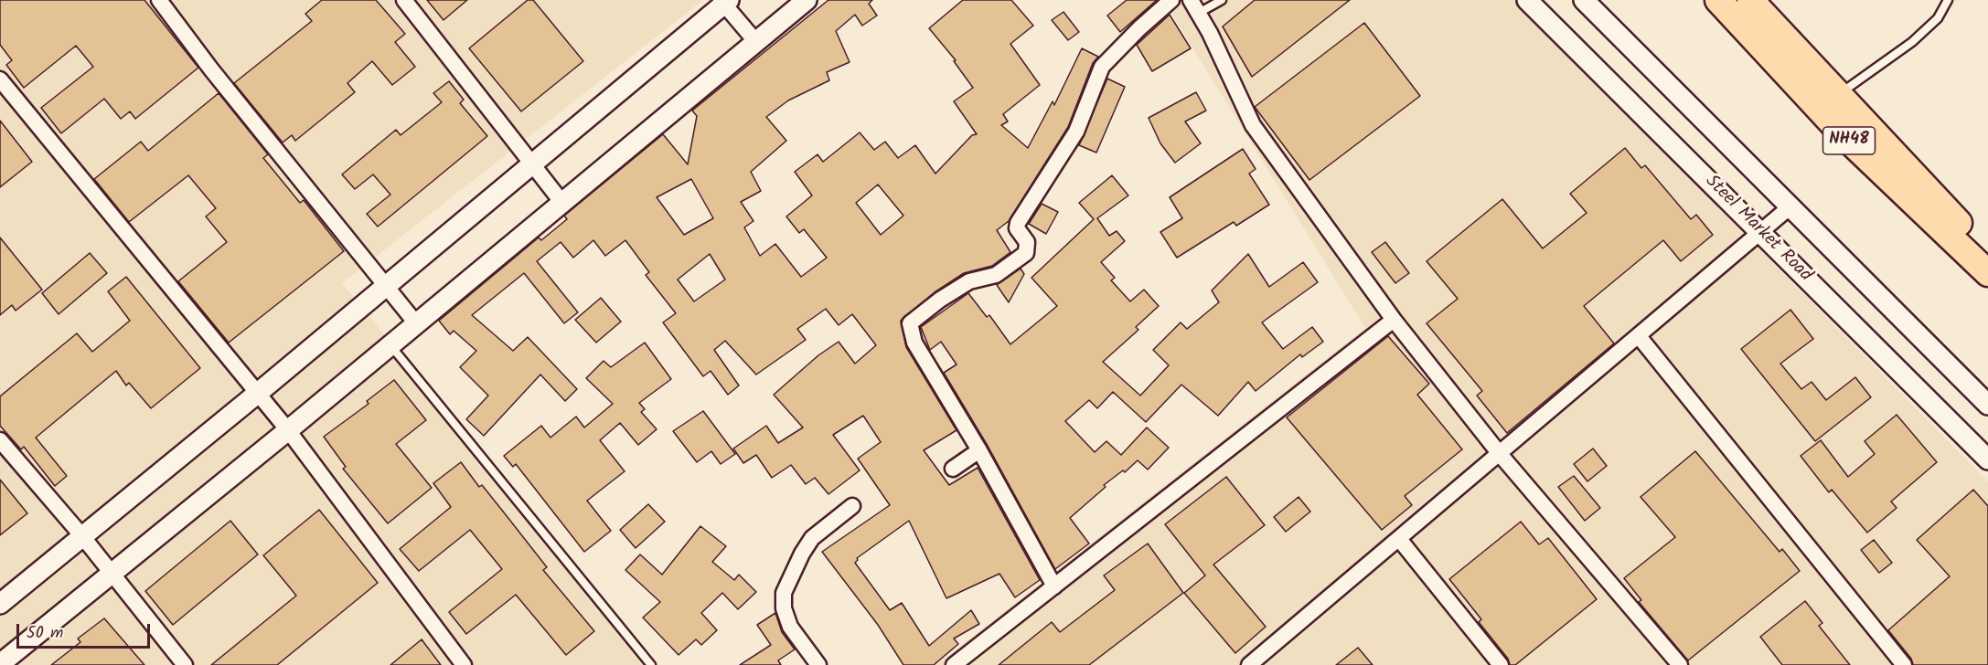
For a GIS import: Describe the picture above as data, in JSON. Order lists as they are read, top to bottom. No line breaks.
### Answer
{"streets":{"highway":["NH48"],"street":["Steel Market Road"]},"scale_bar":"50 m"}
